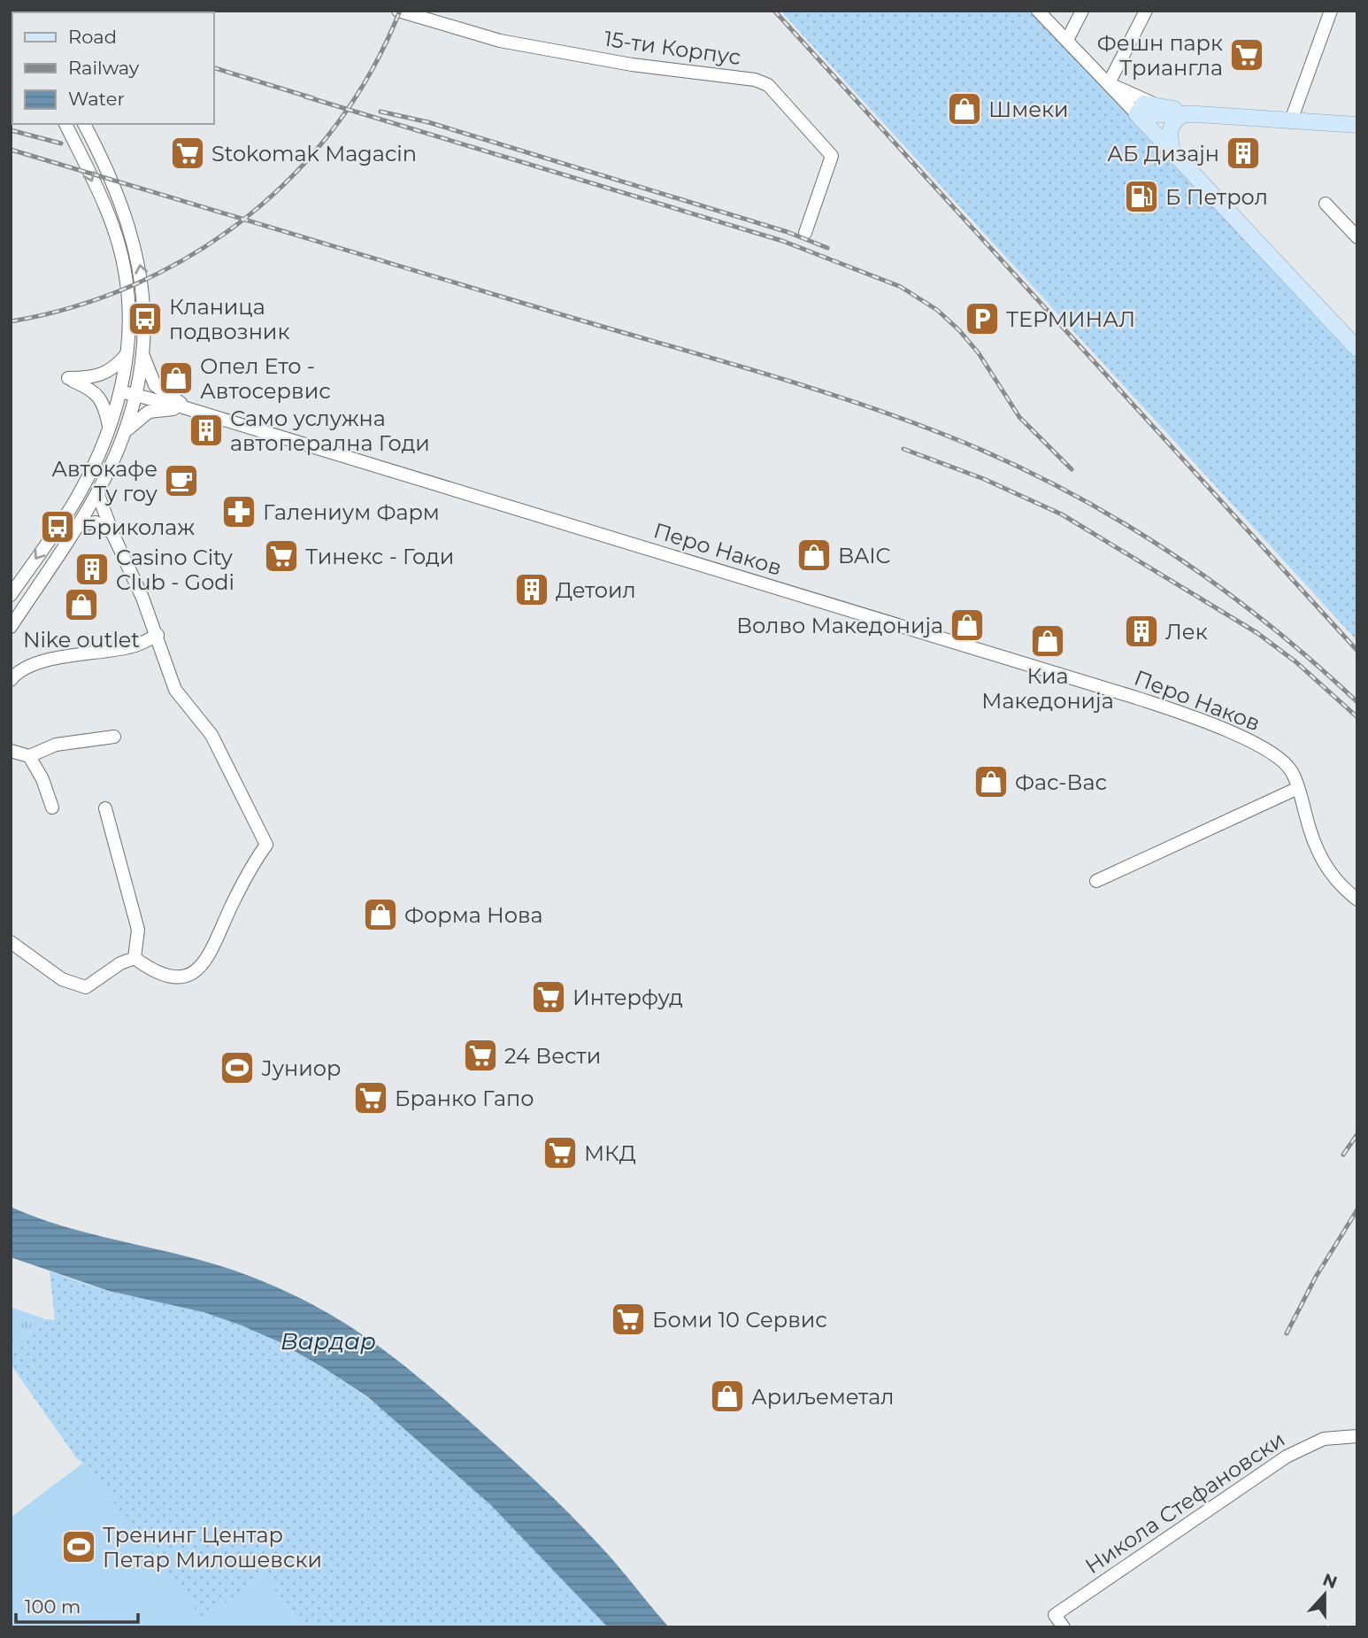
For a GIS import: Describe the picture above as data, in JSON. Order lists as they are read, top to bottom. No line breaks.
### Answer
{"streets":{"street":["15-ти Корпус","Перо Наков","Никола Стефановски"]},"water":["Вардар"],"places":{"supermarket":["Фешн парк Триангла","Stokomak Magacin","Тинекс - Годи","Интерфуд","24 Вести","Бранко Гапо","МКД","Боми 10 Сервис"],"shop":["Шмеки","Опел Ето - Автосервис","BAIC","Nike outlet","Волво Македонија","Киа Македонија","Фас-Вас","Форма Нова","Ариљеметал"],"building":["АБ Дизајн","Само услужна автоперална Годи","Casino City Club - Godi","Детоил","Лек"],"fuel station":["Б Петрол"],"bus stop":["Кланица подвозник","Бриколаж"],"parking":["ТЕРМИНАЛ"],"cafe":["Автокафе Ту гоу"],"pharmacy":["Галениум Фарм"],"sports":["Јуниор","Тренинг Центар Петар Милошевски"]},"legend":["Road","Railway","Water"],"scale_bar":"100 m","north":"top"}
